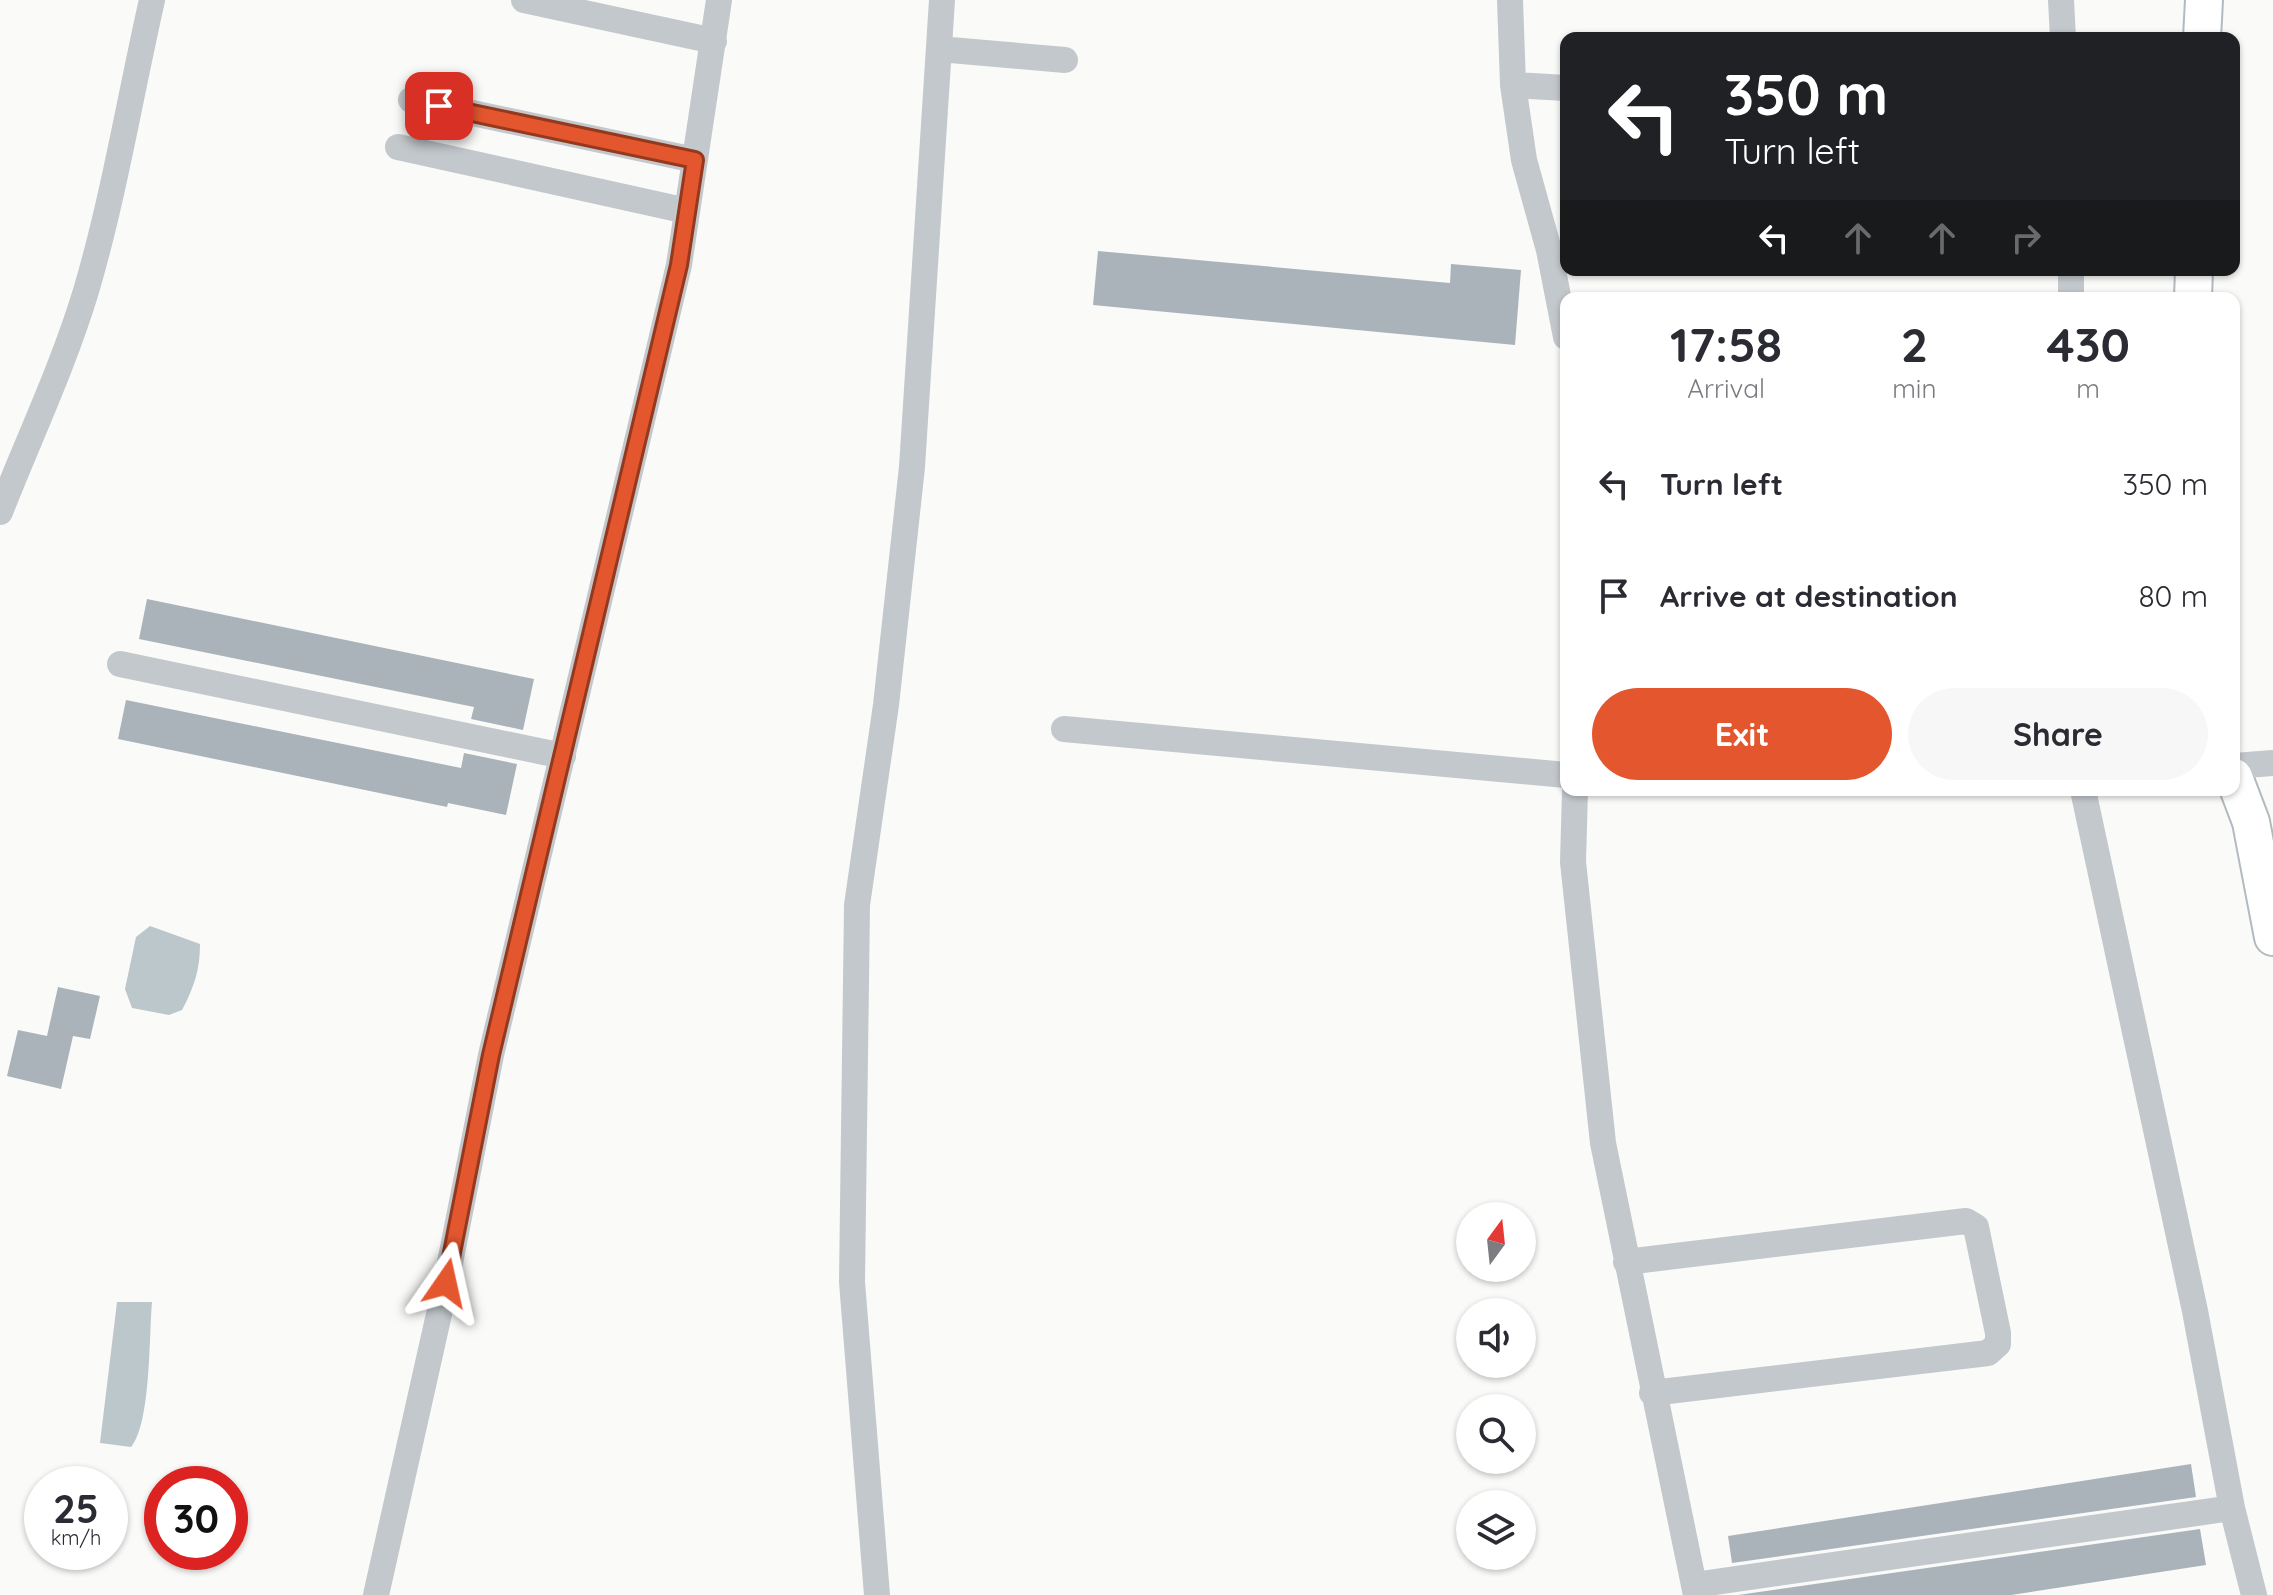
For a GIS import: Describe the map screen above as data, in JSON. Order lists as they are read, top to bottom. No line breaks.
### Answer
{"north":"top","page":{"turn":["350 m","Turn left"],"eta":["17:58","Arrival","2","min","430","m"],"list":[{"name":"Turn left","value":"350 m"},{"name":"Arrive at destination","value":"80 m"}],"buttons":["Exit","Share"],"speed":"25 km/h","limit":"30"}}
